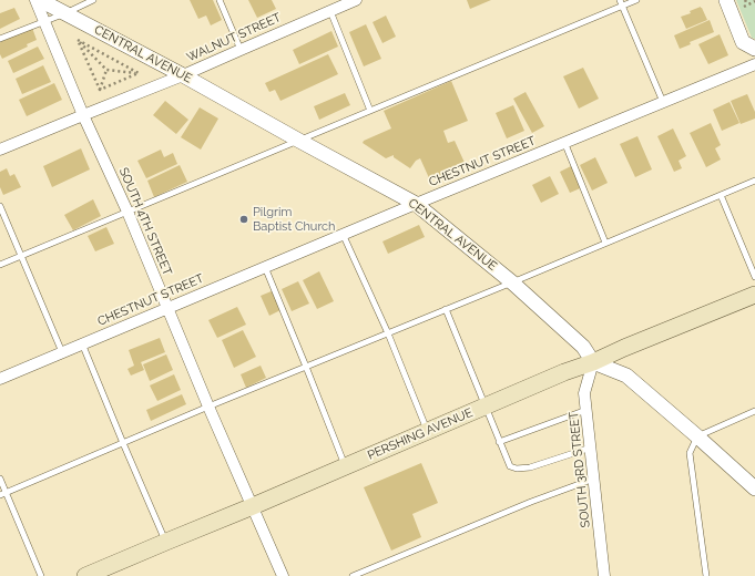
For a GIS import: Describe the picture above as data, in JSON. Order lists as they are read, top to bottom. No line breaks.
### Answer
{"streets":{"main road":["PERSHING AVENUE"],"street":["WALNUT STREET","CENTRAL AVENUE","CHESTNUT STREET","SOUTH 4TH STREET","SOUTH 3RD STREET"]},"crossings":[["WALNUT STREET","CENTRAL AVENUE"],["WALNUT STREET","SOUTH 4TH STREET"],["CENTRAL AVENUE","CHESTNUT STREET"],["CENTRAL AVENUE","PERSHING AVENUE"],["CENTRAL AVENUE","SOUTH 3RD STREET"],["CHESTNUT STREET","SOUTH 4TH STREET"],["SOUTH 4TH STREET","PERSHING AVENUE"],["PERSHING AVENUE","SOUTH 3RD STREET"]],"places":["Pilgrim Baptist Church"]}
